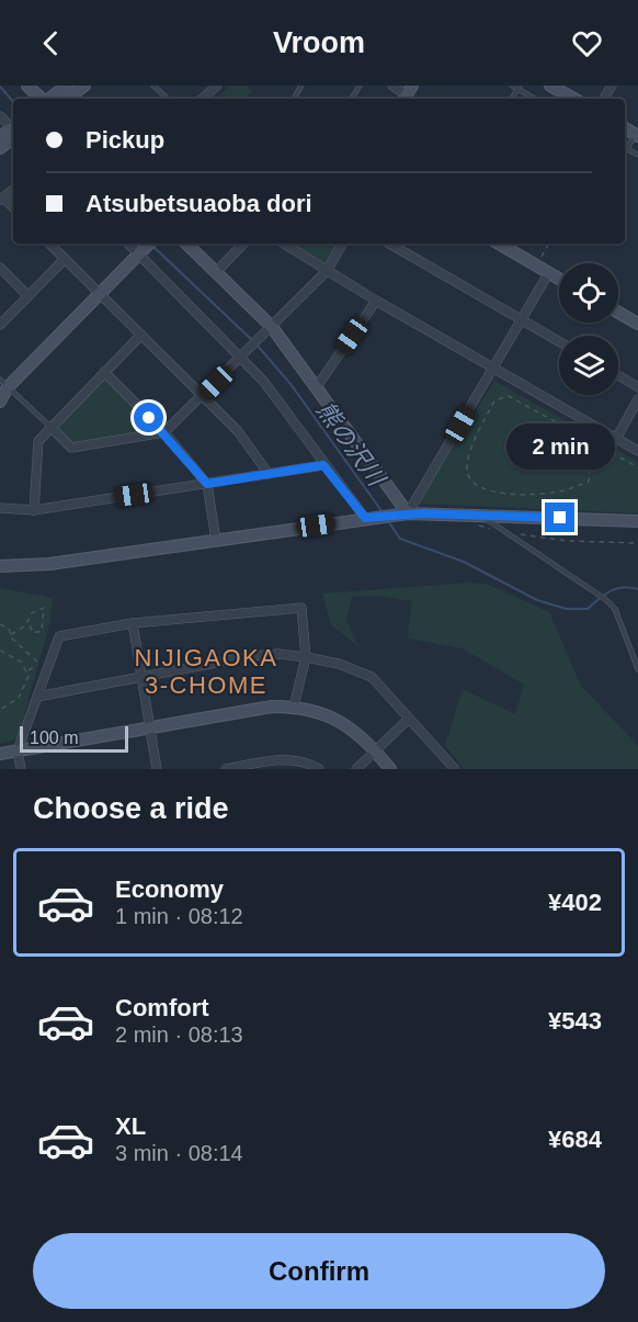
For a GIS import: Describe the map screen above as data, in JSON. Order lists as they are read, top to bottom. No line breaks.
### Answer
{"districts":["NIJIGAOKA 3-CHOME"],"water":["熊の沢川"],"scale_bar":"100 m","page":{"header":"Vroom","banner":["Pickup","Atsubetsuaoba dori"],"bubble":"2 min","scale":"100 m","heading":"Choose a ride","list":[{"name":"Economy","note":"1 min · 08:12","value":"¥402"},{"name":"Comfort","note":"2 min · 08:13","value":"¥543"},{"name":"XL","note":"3 min · 08:14","value":"¥684"}],"buttons":"Confirm"}}
